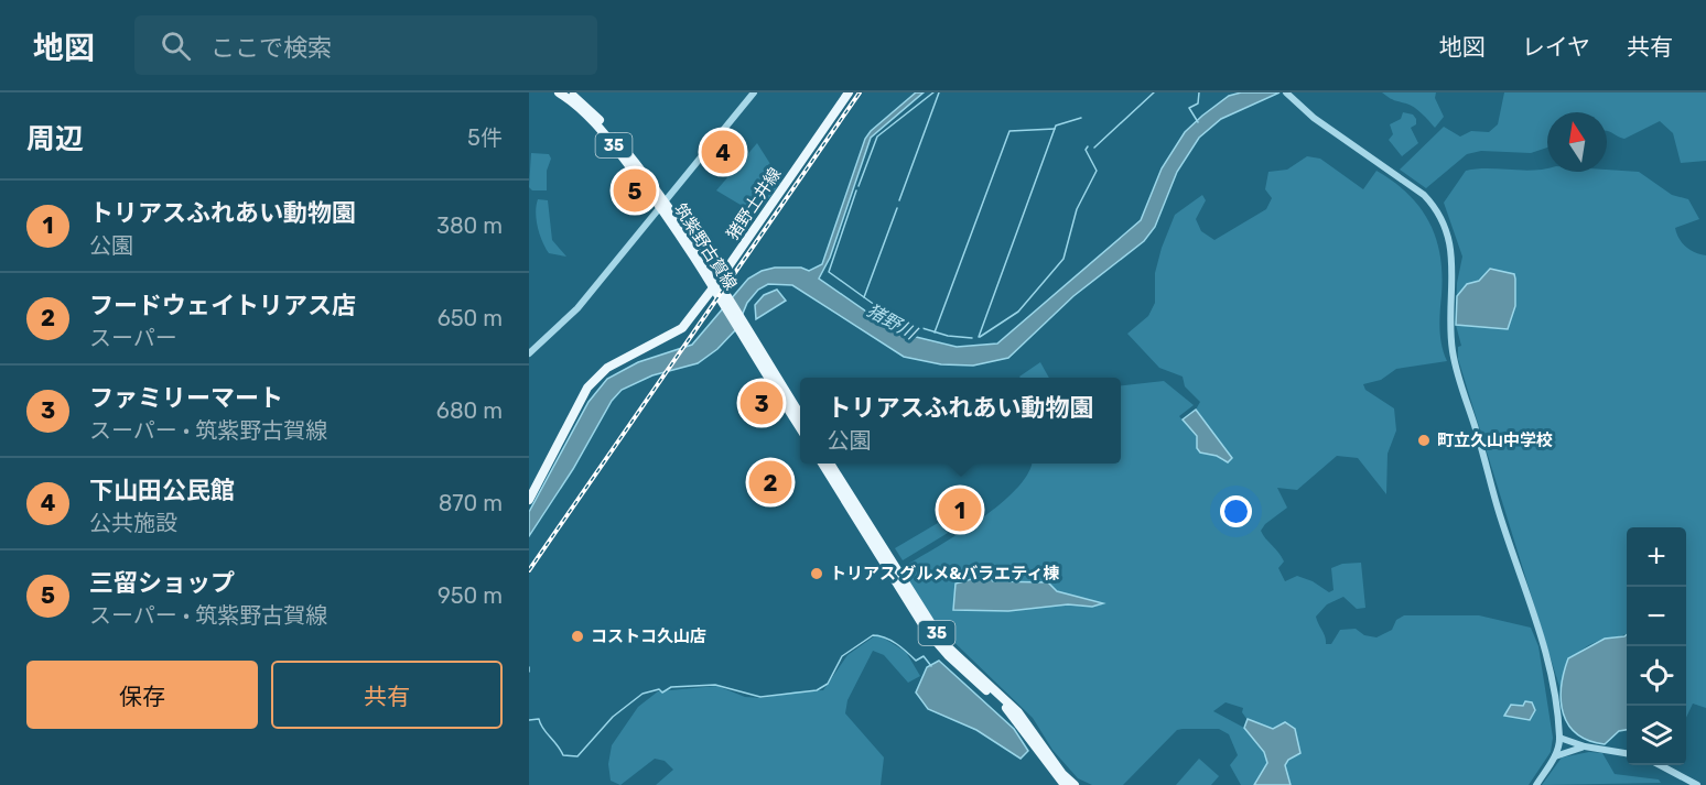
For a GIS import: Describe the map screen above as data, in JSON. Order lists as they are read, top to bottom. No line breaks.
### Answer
{"streets":{"main road":["35","猪野土井線","筑紫野古賀線"]},"crossings":[["猪野土井線","筑紫野古賀線"]],"water":["猪野川"],"places":["町立久山中学校","トリアス グルメ&バラエティ棟","コストコ久山店"],"north":"top","page":{"header":"地図","search":"ここで検索","nav":["地図","レイヤ","共有"],"heading":["周辺","5件"],"pins":["4","5","3","2","1"],"list":[{"mark":"1","name":"トリアスふれあい動物園","note":"公園","value":"380 m"},{"mark":"2","name":"フードウェイトリアス店","note":"スーパー","value":"650 m"},{"mark":"3","name":"ファミリーマート","note":"スーパー · 筑紫野古賀線","value":"680 m"},{"mark":"4","name":"下山田公民館","note":"公共施設","value":"870 m"},{"mark":"5","name":"三留ショップ","note":"スーパー · 筑紫野古賀線","value":"950 m"}],"popup":["トリアスふれあい動物園","公園"],"map_buttons":["+","−"],"buttons":["保存","共有"]}}
